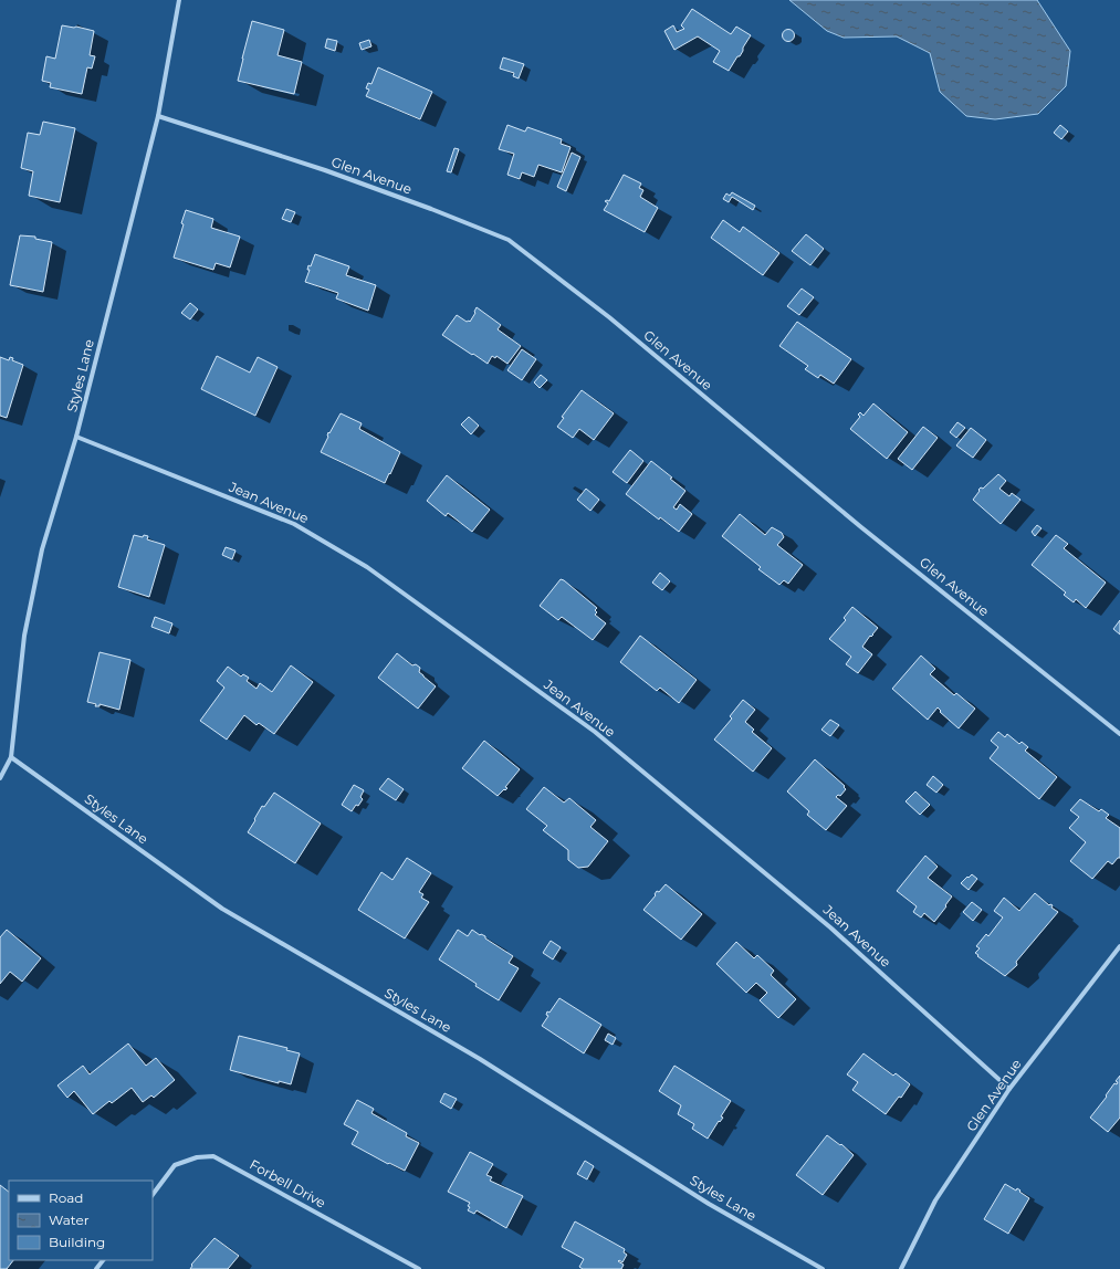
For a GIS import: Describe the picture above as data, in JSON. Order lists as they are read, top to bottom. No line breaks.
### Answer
{"streets":{"street":["Glen Avenue","Styles Lane","Jean Avenue","Forbell Drive"]},"crossings":[["Glen Avenue","Styles Lane"],["Glen Avenue","Jean Avenue"],["Styles Lane","Jean Avenue"]],"legend":["Road","Water","Building"]}
